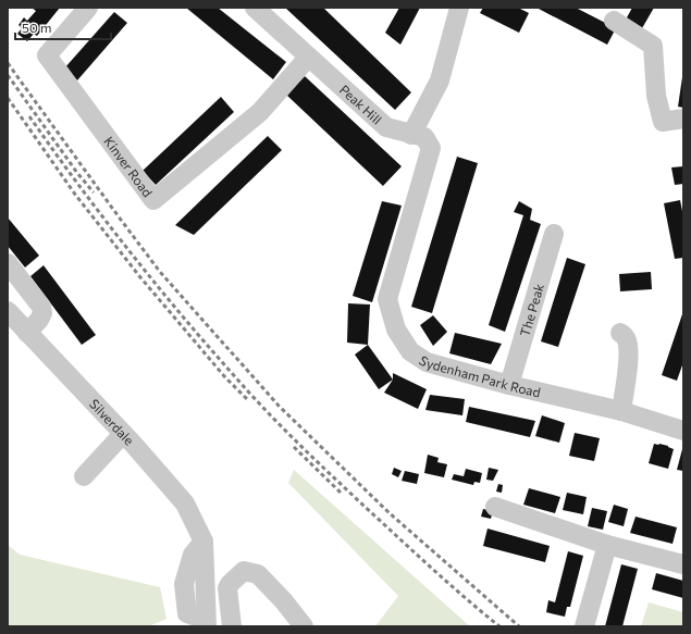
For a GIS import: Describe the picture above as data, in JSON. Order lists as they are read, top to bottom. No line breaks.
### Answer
{"streets":{"street":["Peak Hill","Kinver Road","The Peak","Sydenham Park Road","Silverdale"]},"crossings":[["Peak Hill","Kinver Road"],["Peak Hill","Sydenham Park Road"],["The Peak","Sydenham Park Road"]],"scale_bar":"50 m"}
